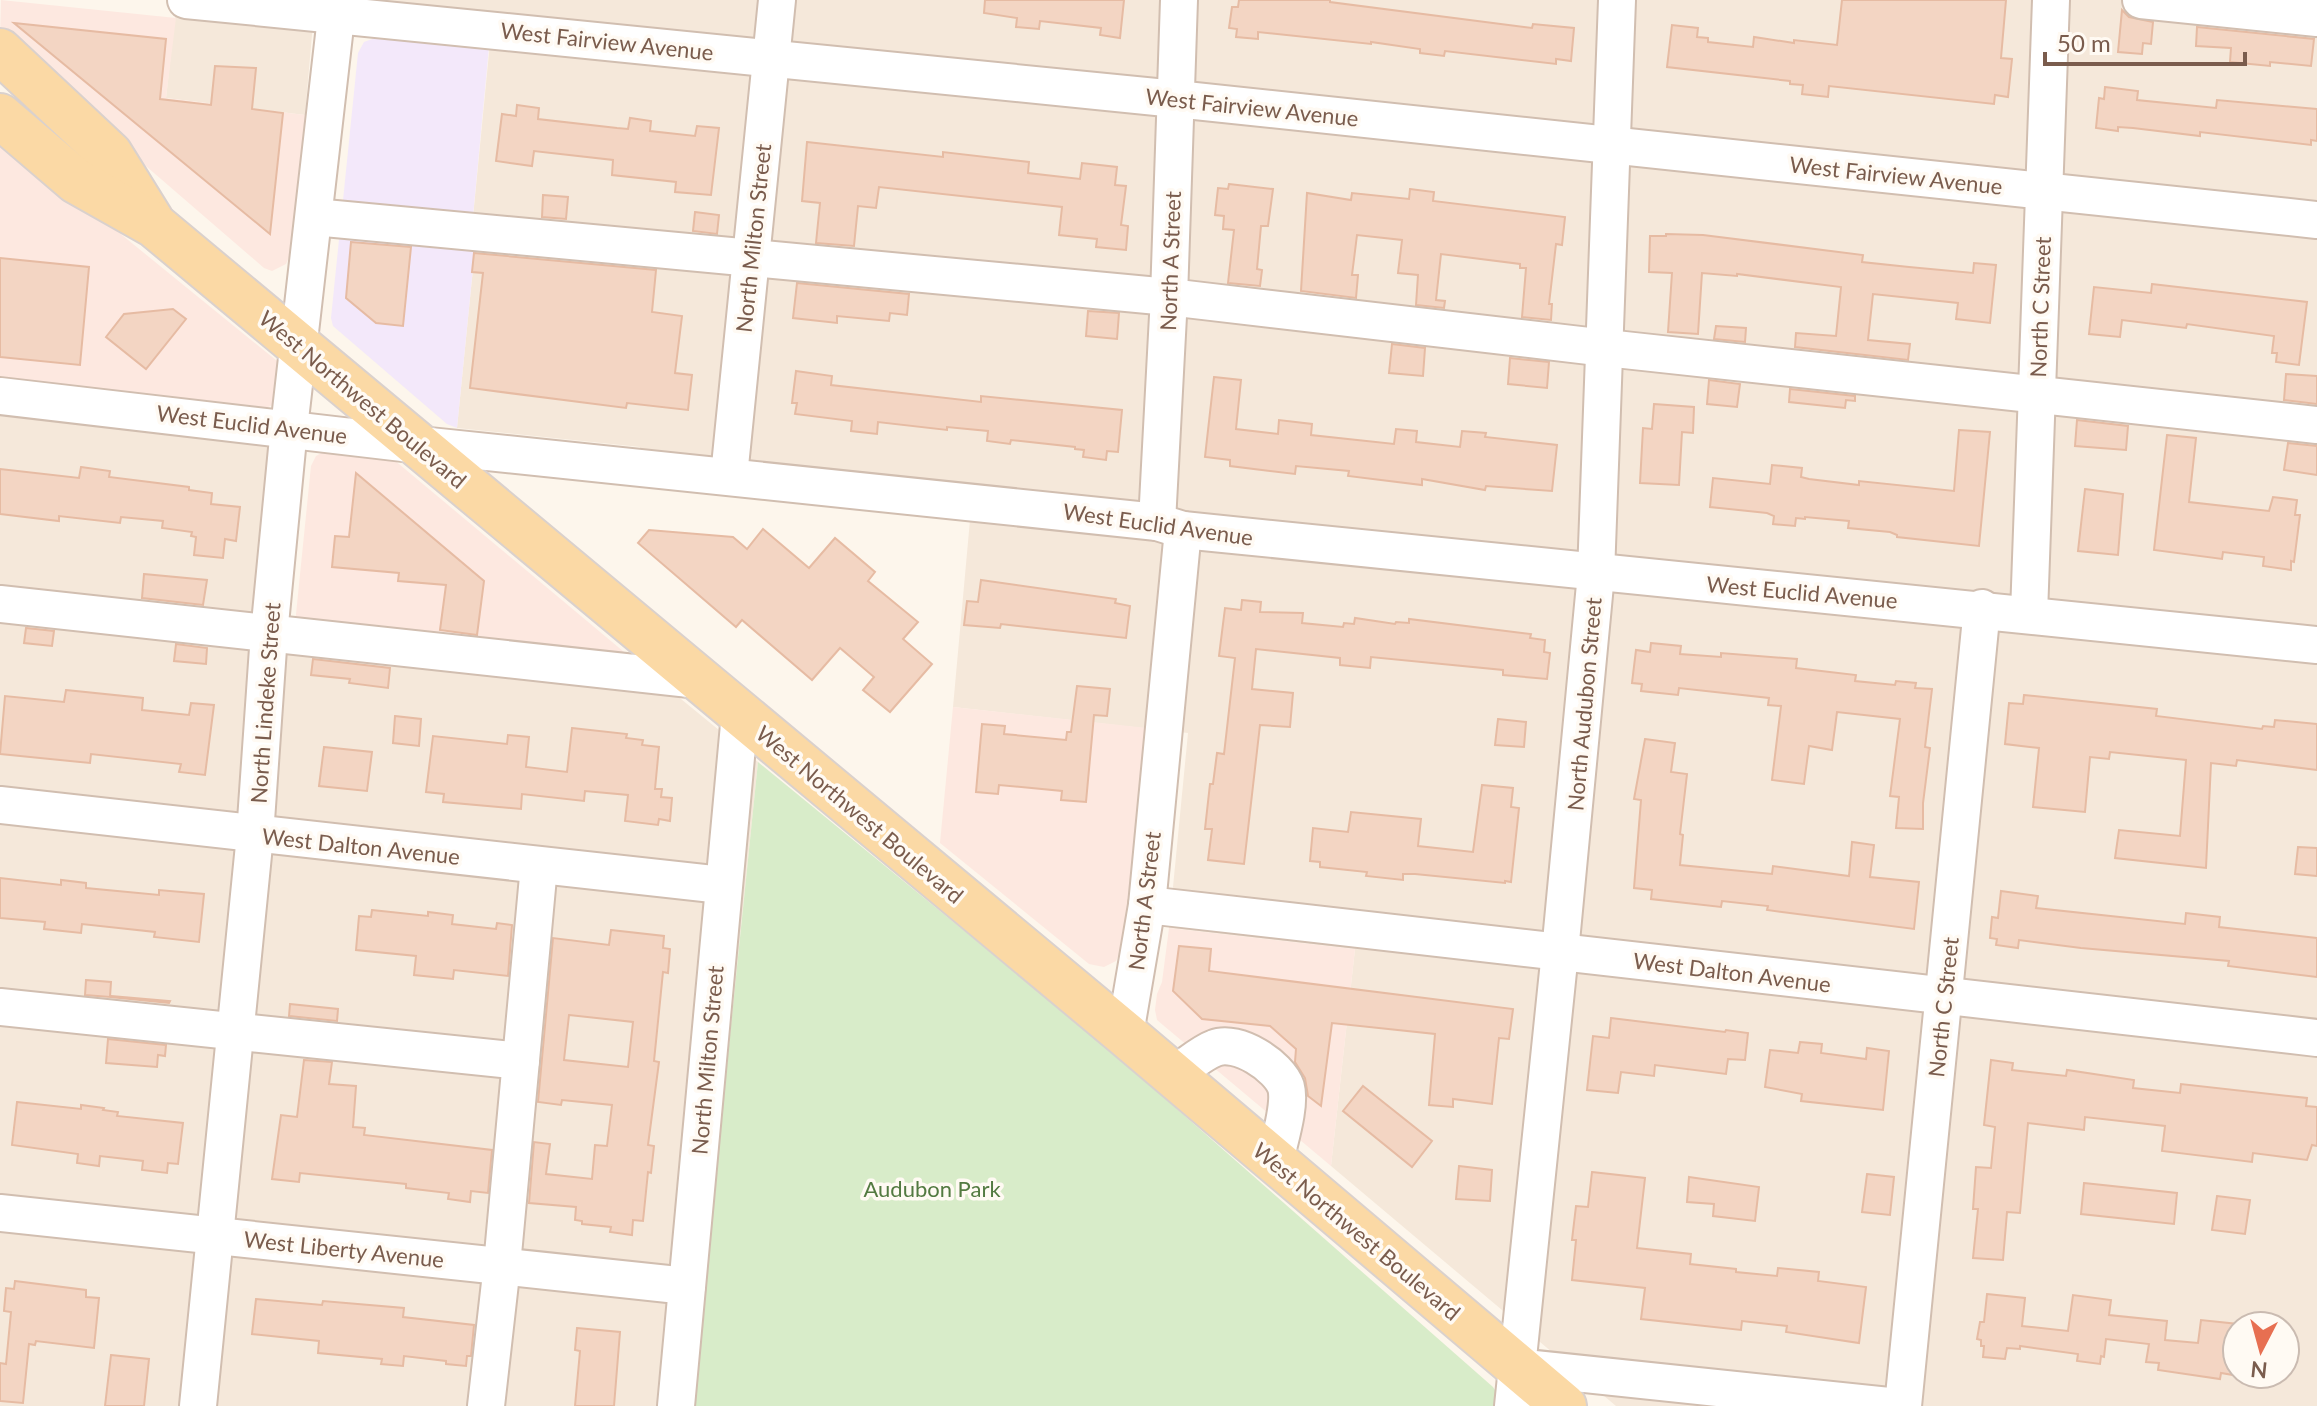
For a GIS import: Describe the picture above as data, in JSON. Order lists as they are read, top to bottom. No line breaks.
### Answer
{"streets":{"main road":["West Northwest Boulevard"],"street":["West Fairview Avenue","North Milton Street","North A Street","North C Street","West Euclid Avenue","North Lindeke Street","North Audubon Street","West Dalton Avenue","West Liberty Avenue"]},"crossings":[["West Fairview Avenue","North Milton Street"],["West Fairview Avenue","North A Street"],["West Fairview Avenue","North C Street"],["West Fairview Avenue","North Lindeke Street"],["West Fairview Avenue","North Audubon Street"],["North Milton Street","West Northwest Boulevard"],["North Milton Street","West Euclid Avenue"],["North Milton Street","West Dalton Avenue"],["North Milton Street","West Liberty Avenue"],["North A Street","West Northwest Boulevard"],["North A Street","West Euclid Avenue"],["North A Street","West Dalton Avenue"],["North C Street","West Euclid Avenue"],["North C Street","West Dalton Avenue"],["West Northwest Boulevard","West Euclid Avenue"],["West Northwest Boulevard","North Lindeke Street"],["West Northwest Boulevard","North Audubon Street"],["West Euclid Avenue","North Lindeke Street"],["West Euclid Avenue","North Audubon Street"],["North Lindeke Street","West Dalton Avenue"],["North Lindeke Street","West Liberty Avenue"],["North Audubon Street","West Dalton Avenue"]],"parks":["Audubon Park"],"scale_bar":"50 m","north":"bottom"}
